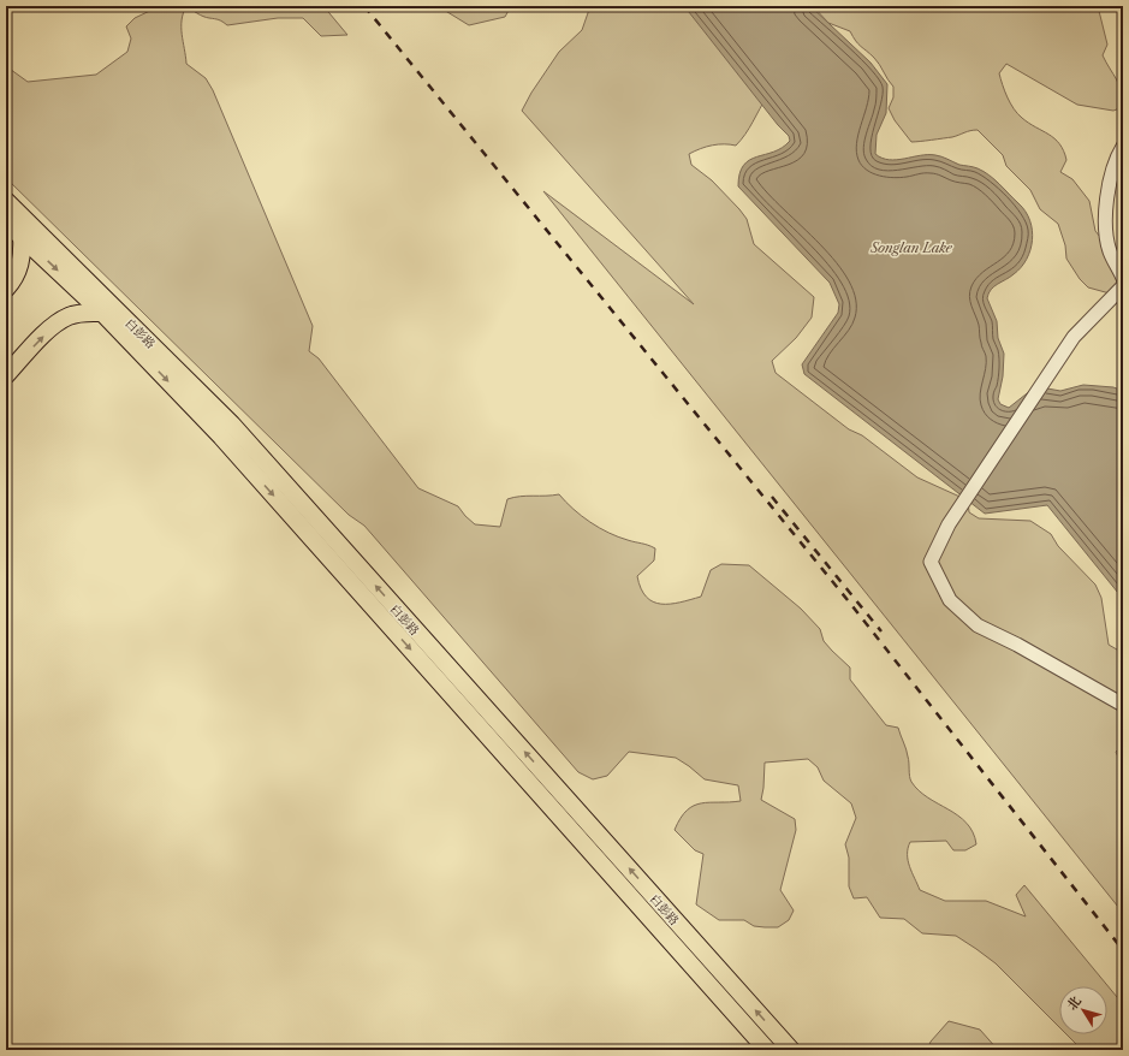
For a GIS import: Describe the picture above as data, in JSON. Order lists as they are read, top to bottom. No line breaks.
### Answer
{"streets":{"main road":["白彭路"]},"water":["Songlan Lake"],"north":"top left"}
